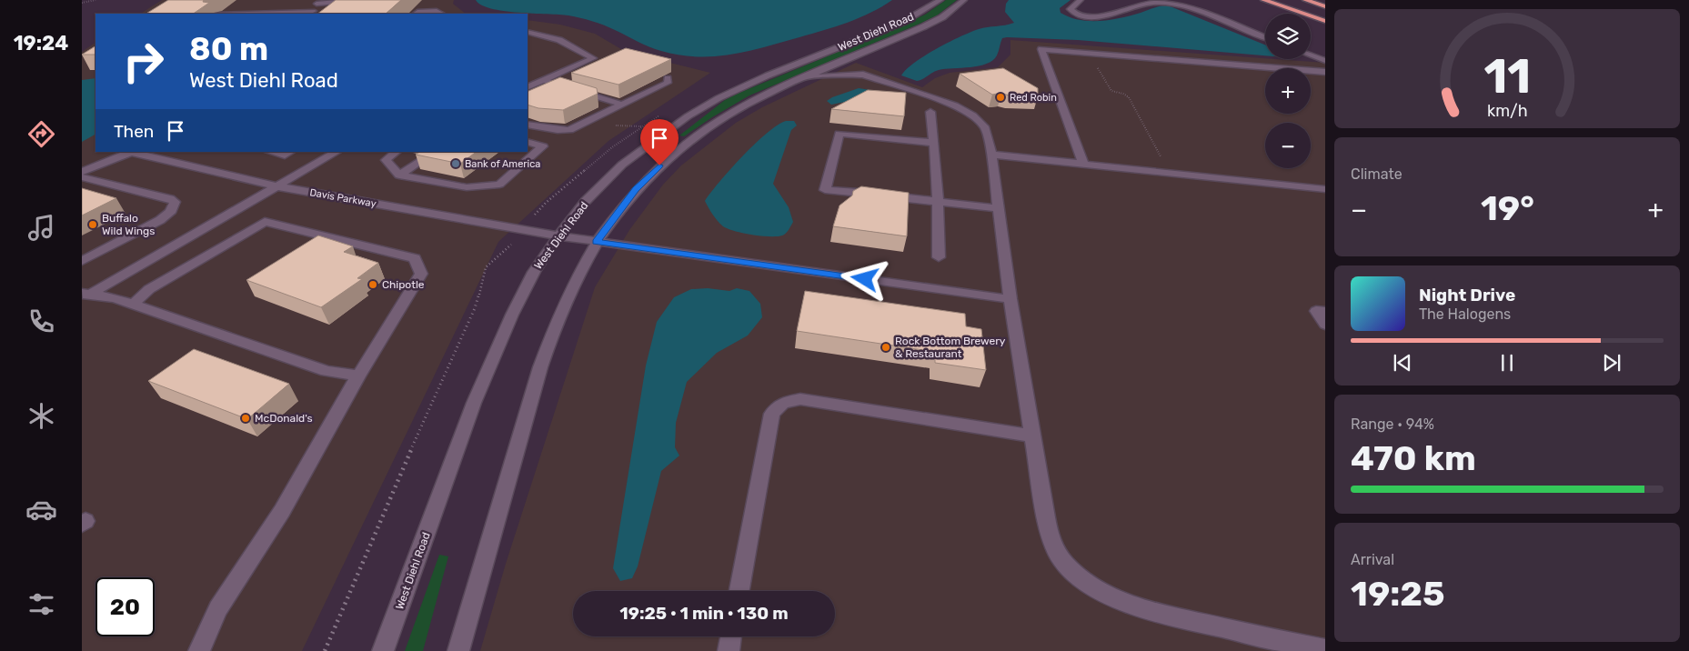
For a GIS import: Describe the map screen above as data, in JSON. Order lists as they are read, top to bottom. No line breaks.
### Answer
{"streets":{"street":["West Diehl Road","Davis Parkway"]},"crossings":[["West Diehl Road","Davis Parkway"]],"places":["Red Robin","Bank of America","Buffalo Wild Wings","Chipotle","Rock Bottom Brewery & Restaurant","McDonald's"],"page":{"tabs":"19:24","map_buttons":["+","−"],"turn":["80 m","West Diehl Road"],"then":"Then","tile":["Climate",["Range · 94%","470 km"],["Arrival","19:25"]],"heat":["−","19°","+"],"song":["Night Drive","The Halogens"],"limit":"20","trip":"19:25 · 1 min · 130 m","gauge":["11","km/h"]}}
